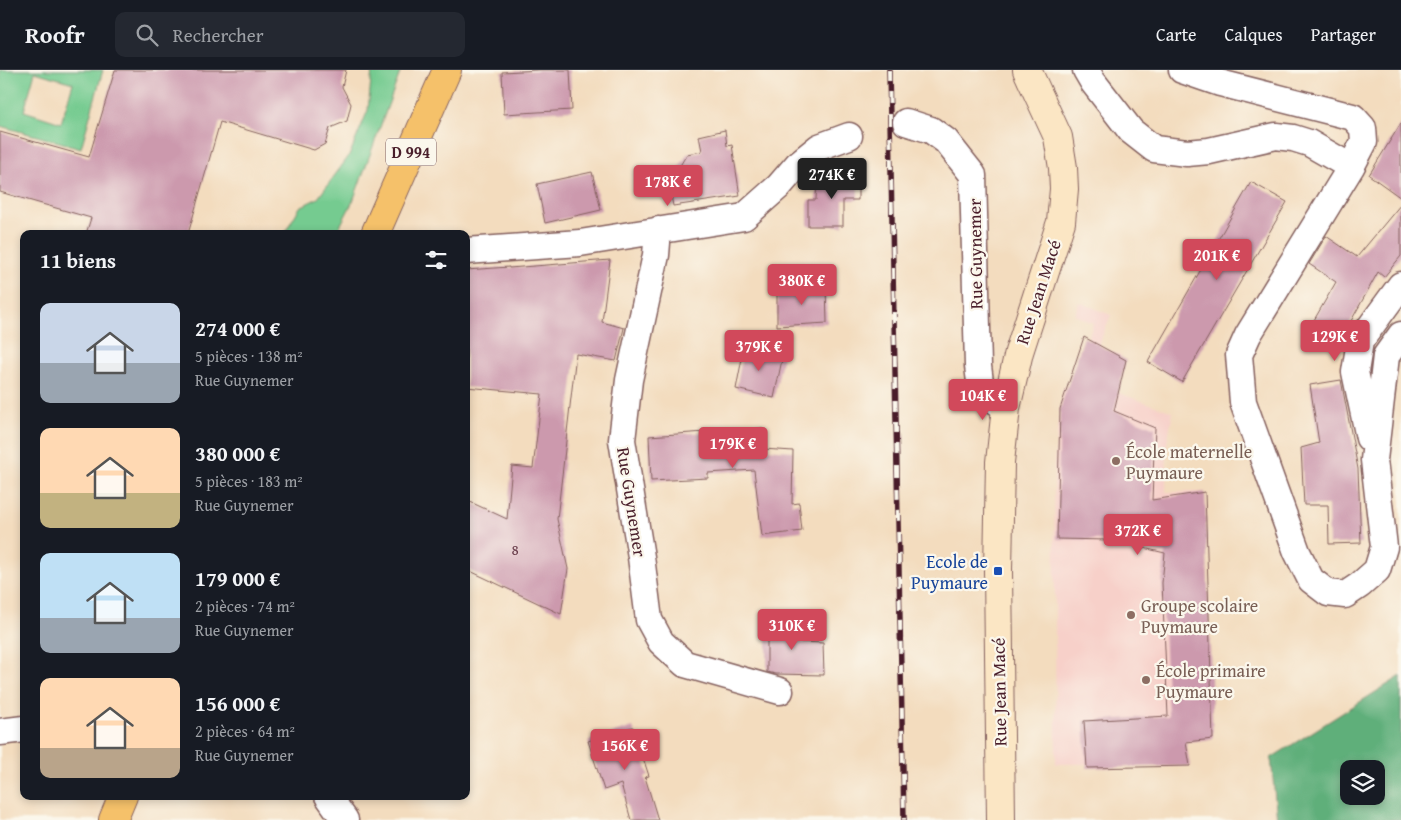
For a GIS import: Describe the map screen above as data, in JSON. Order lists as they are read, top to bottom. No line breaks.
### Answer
{"streets":{"main road":["D 994","Rue Jean Macé"],"street":["Rue Guynemer"]},"crossings":[["Rue Guynemer","Rue Jean Macé"]],"places":{"other":["École maternelle Puymaure","Groupe scolaire Puymaure","École primaire Puymaure"],"transit":["Ecole de Puymaure"]},"house_numbers":["8"],"page":{"header":"Roofr","search":"Rechercher","nav":["Carte","Calques","Partager"],"price":["274K €","178K €","201K €","380K €","129K €","379K €","104K €","179K €","372K €","310K €","156K €"],"heading":"11 biens","list":[{"name":"274 000 €","note":"5 pièces · 138 m² · Rue Guynemer"},{"name":"380 000 €","note":"5 pièces · 183 m² · Rue Guynemer"},{"name":"179 000 €","note":"2 pièces · 74 m² · Rue Guynemer"},{"name":"156 000 €","note":"2 pièces · 64 m² · Rue Guynemer"}]}}
